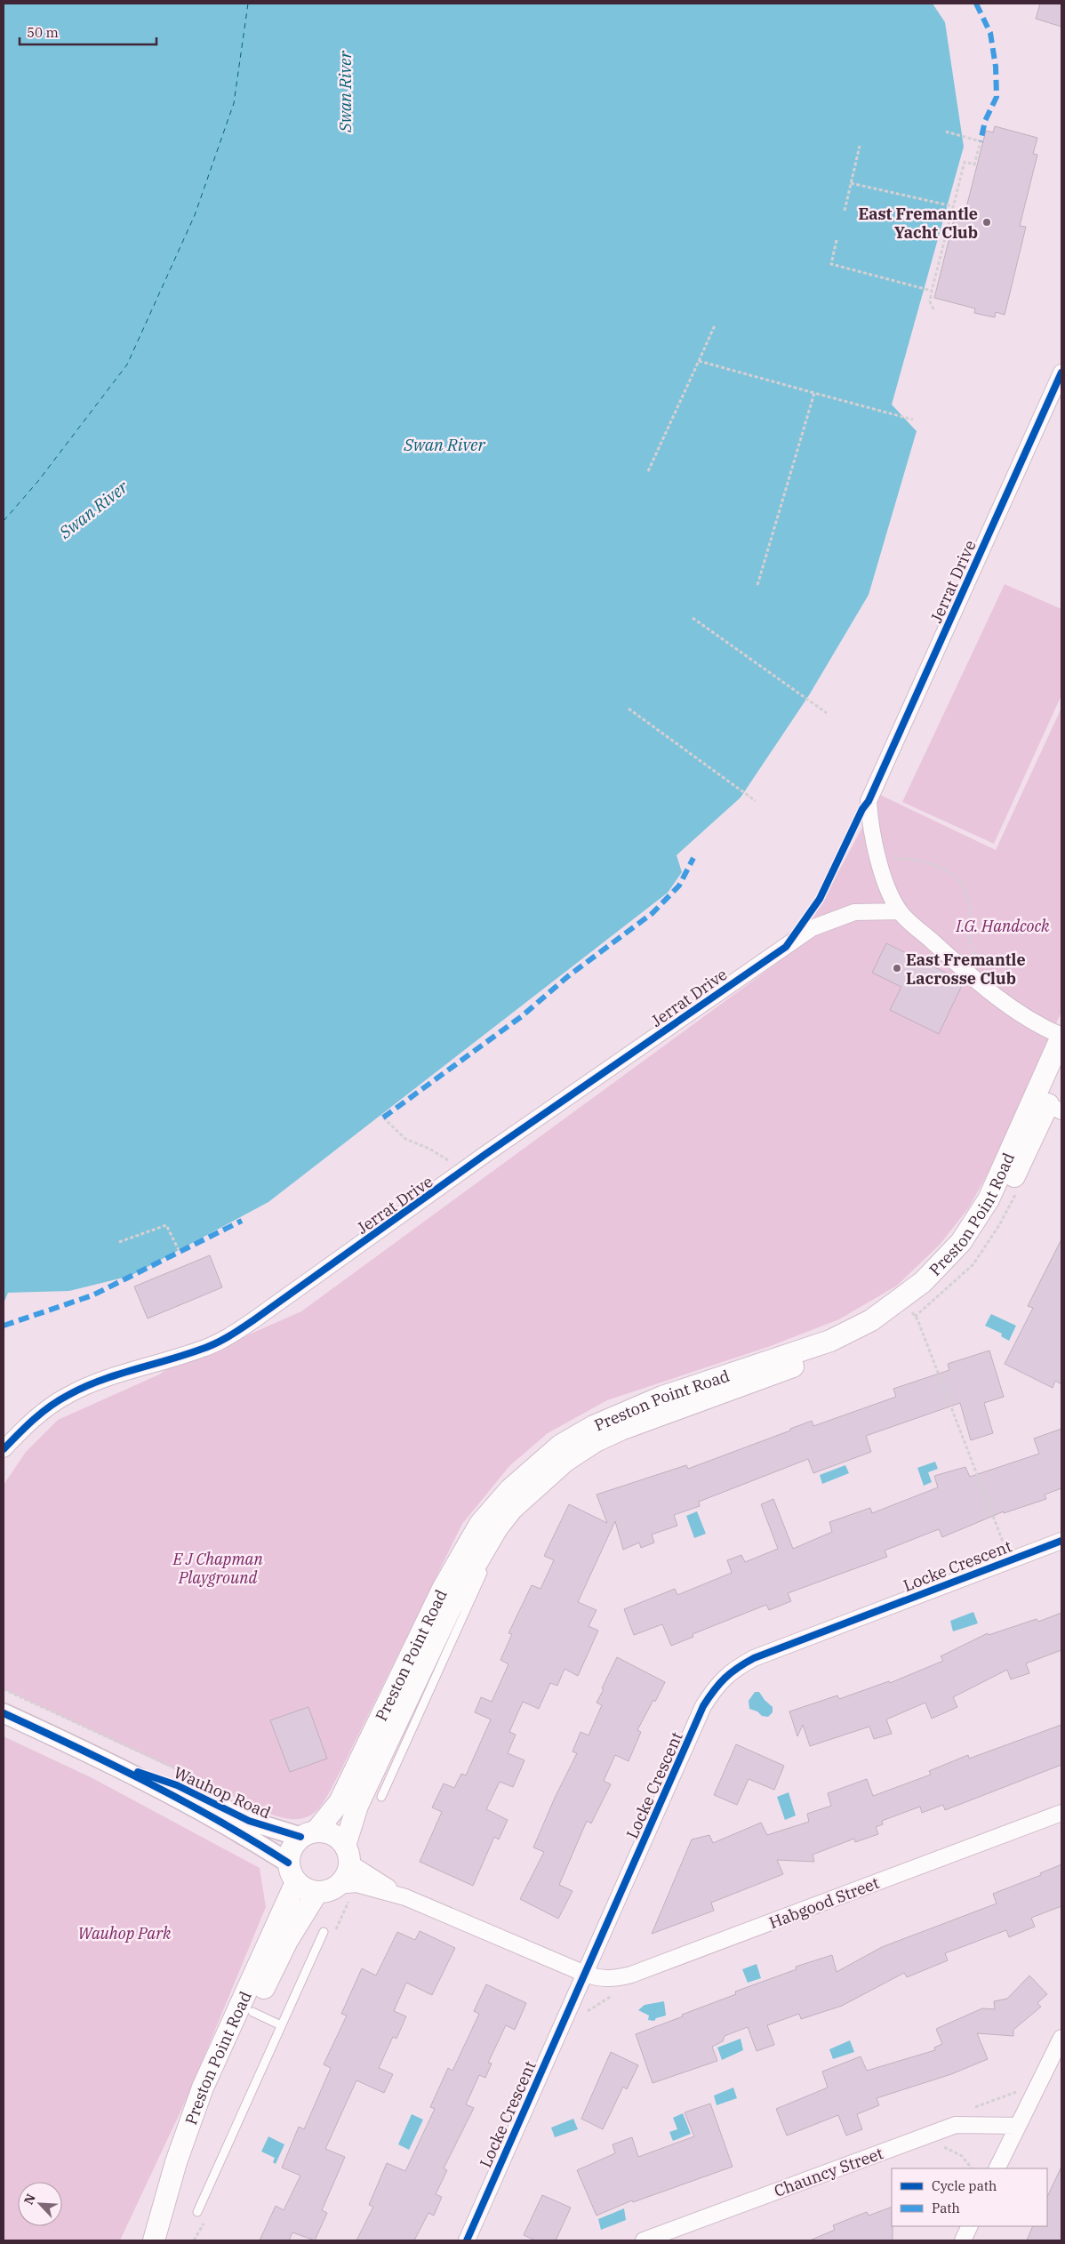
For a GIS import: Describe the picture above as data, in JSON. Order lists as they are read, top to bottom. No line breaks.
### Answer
{"streets":{"main road":["Preston Point Road"],"street":["Jerrat Drive","Locke Crescent","Wauhop Road","Habgood Street","Chauncy Street"]},"crossings":[["Jerrat Drive","Preston Point Road"],["Preston Point Road","Wauhop Road"],["Locke Crescent","Habgood Street"]],"water":["Swan River"],"parks":["I.G. Handcock","E J Chapman Playground","Wauhop Park"],"places":["East Fremantle Yacht Club","East Fremantle Lacrosse Club"],"legend":["Cycle path","Path"],"scale_bar":"50 m","north":"top left"}
